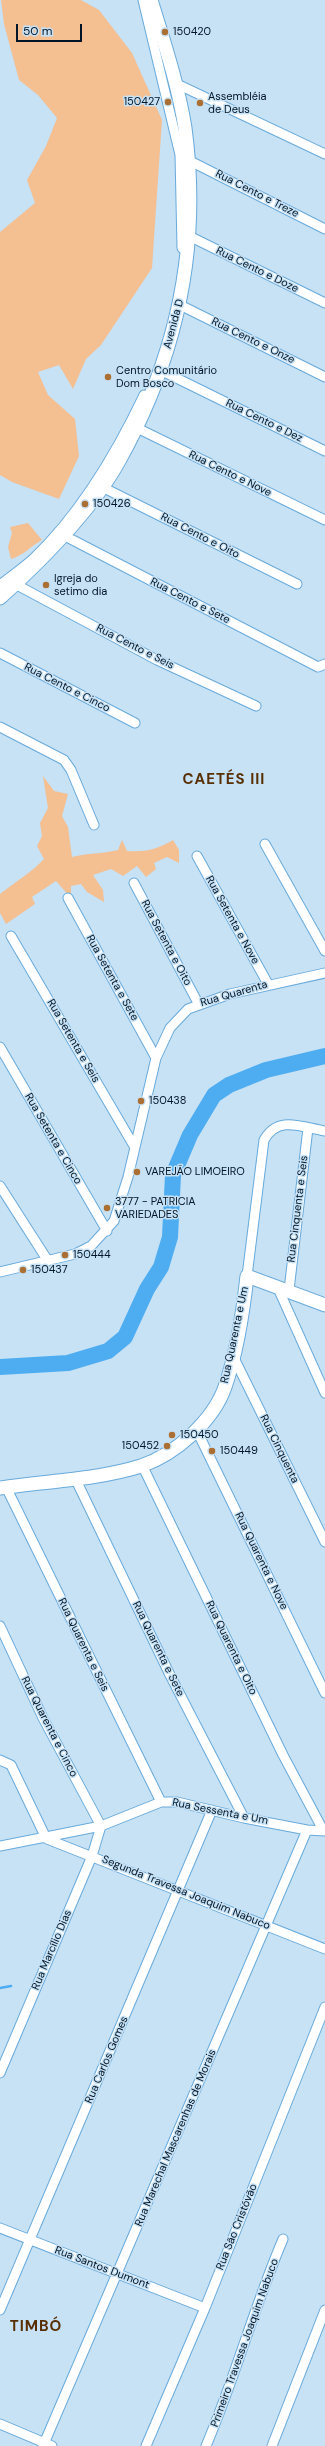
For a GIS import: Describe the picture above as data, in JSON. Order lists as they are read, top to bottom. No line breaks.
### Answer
{"streets":{"street":["Rua Cento e Treze","Rua Cento e Doze","Avenida D","Rua Cento e Onze","Rua Cento e Dez","Rua Cento e Nove","Rua Cento e Oito","Rua Cento e Sete","Rua Cento e Seis","Rua Cento e Cinco","Rua Setenta e Nove","Rua Setenta e Oito","Rua Setenta e Sete","Rua Quarenta","Rua Setenta e Seis","Rua Setenta e Cinco","Rua Cinquenta e Seis","Rua Quarenta e Um","Rua Cinquenta","Rua Quarenta e Nove","Rua Quarenta e Seis","Rua Quarenta e Oito","Rua Quarenta e Sete","Rua Quarenta e Cinco","Rua Sessenta e Um","Segunda Travessa Joaquim Nabuco","Rua Marcílio Dias","Rua Carlos Gomes","Rua Marechal Mascarenhas de Morais","Rua São Cristóvão","Rua Santos Dumont","Primeiro Travessa Joaquim Nabuco"]},"crossings":[["Rua Cento e Treze","Avenida D"],["Rua Cento e Doze","Avenida D"],["Avenida D","Rua Cento e Onze"],["Avenida D","Rua Cento e Dez"],["Avenida D","Rua Cento e Nove"],["Avenida D","Rua Cento e Oito"],["Avenida D","Rua Cento e Sete"],["Avenida D","Rua Cento e Seis"],["Rua Setenta e Nove","Rua Quarenta"],["Rua Setenta e Oito","Rua Quarenta"],["Rua Setenta e Sete","Rua Quarenta"],["Rua Quarenta","Rua Setenta e Seis"],["Rua Quarenta","Rua Setenta e Cinco"],["Rua Cinquenta e Seis","Rua Quarenta e Um"],["Rua Quarenta e Um","Rua Cinquenta"],["Rua Quarenta e Um","Rua Quarenta e Nove"],["Rua Quarenta e Um","Rua Quarenta e Seis"],["Rua Quarenta e Um","Rua Quarenta e Oito"],["Rua Quarenta e Um","Rua Quarenta e Sete"],["Rua Quarenta e Seis","Rua Sessenta e Um"],["Rua Quarenta e Oito","Rua Sessenta e Um"],["Rua Quarenta e Sete","Rua Sessenta e Um"],["Rua Quarenta e Cinco","Rua Sessenta e Um"],["Rua Quarenta e Cinco","Rua Marcílio Dias"],["Rua Sessenta e Um","Segunda Travessa Joaquim Nabuco"],["Rua Sessenta e Um","Rua Marcílio Dias"],["Rua Sessenta e Um","Rua Carlos Gomes"],["Rua Sessenta e Um","Rua Marechal Mascarenhas de Morais"],["Segunda Travessa Joaquim Nabuco","Rua Marcílio Dias"],["Segunda Travessa Joaquim Nabuco","Rua Carlos Gomes"],["Segunda Travessa Joaquim Nabuco","Rua Marechal Mascarenhas de Morais"],["Rua Carlos Gomes","Rua Santos Dumont"],["Rua Marechal Mascarenhas de Morais","Rua Santos Dumont"],["Rua São Cristóvão","Rua Santos Dumont"]],"districts":["CAETÉS III","TIMBÓ"],"places":["150420","150427","Assembléia de Deus","Centro Comunitário Dom Bosco","150426","Igreja do setimo dia","150438","VAREJÃO LIMOEIRO","3777 - PATRICIA VARIEDADES","150444","150437","150450","150452","150449"],"scale_bar":"50 m"}
